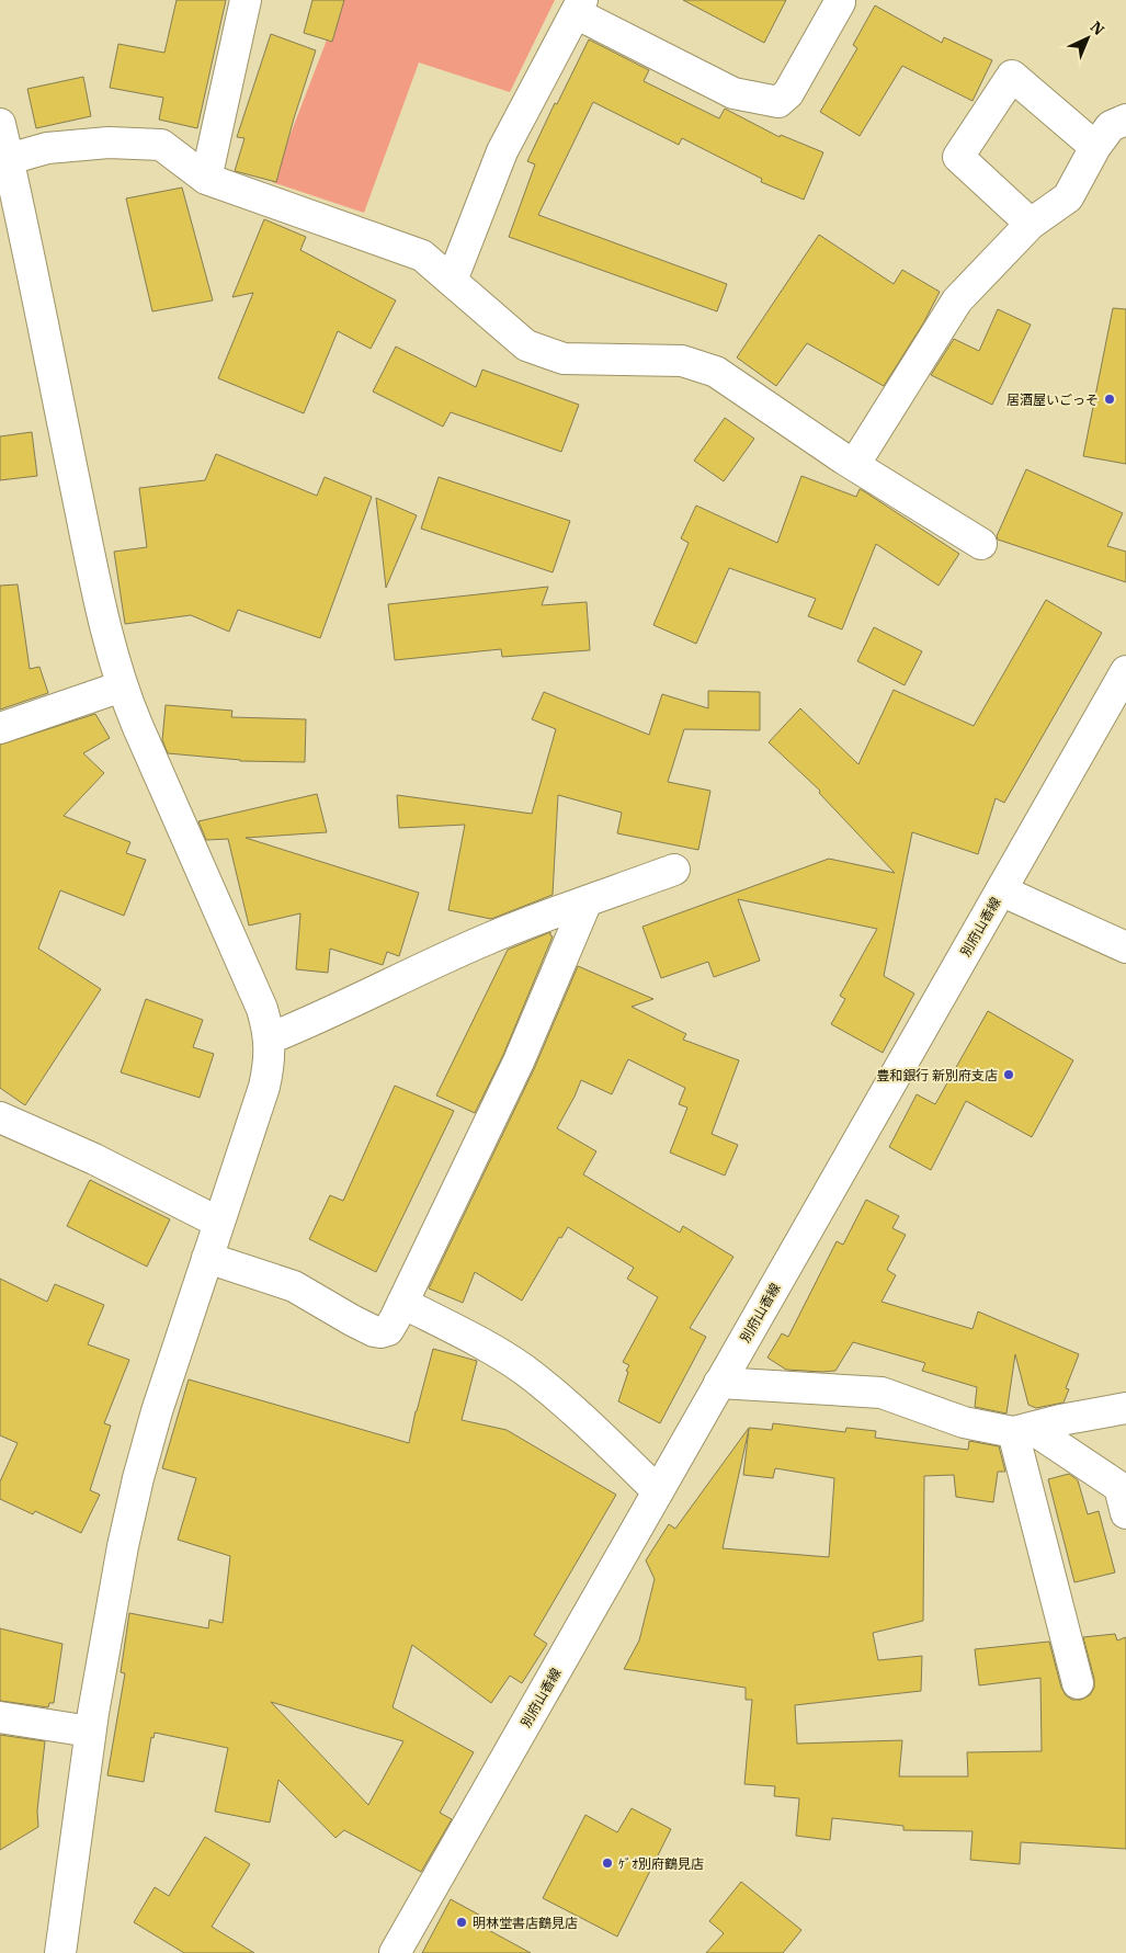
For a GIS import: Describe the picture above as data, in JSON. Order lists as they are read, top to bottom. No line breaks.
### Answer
{"streets":{"street":["別府山香線"]},"places":["居酒屋いごっそ","豊和銀行 新別府支店","ｹﾞｵ別府鶴見店","明林堂書店鶴見店"],"north":"top right"}
